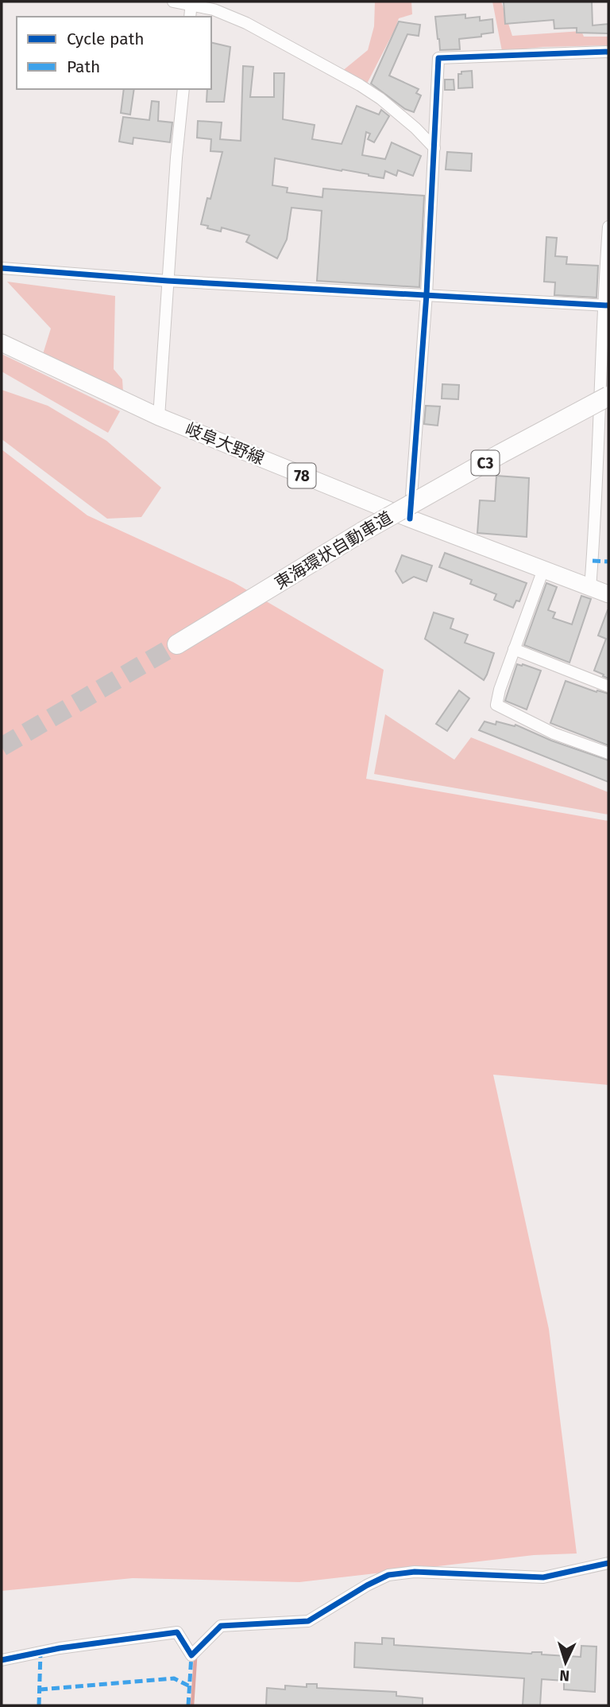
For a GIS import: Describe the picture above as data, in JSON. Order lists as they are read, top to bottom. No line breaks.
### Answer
{"streets":{"highway":["C3","東海環状自動車道"],"main road":["岐阜大野線","78"]},"legend":["Cycle path","Path"],"north":"bottom"}
